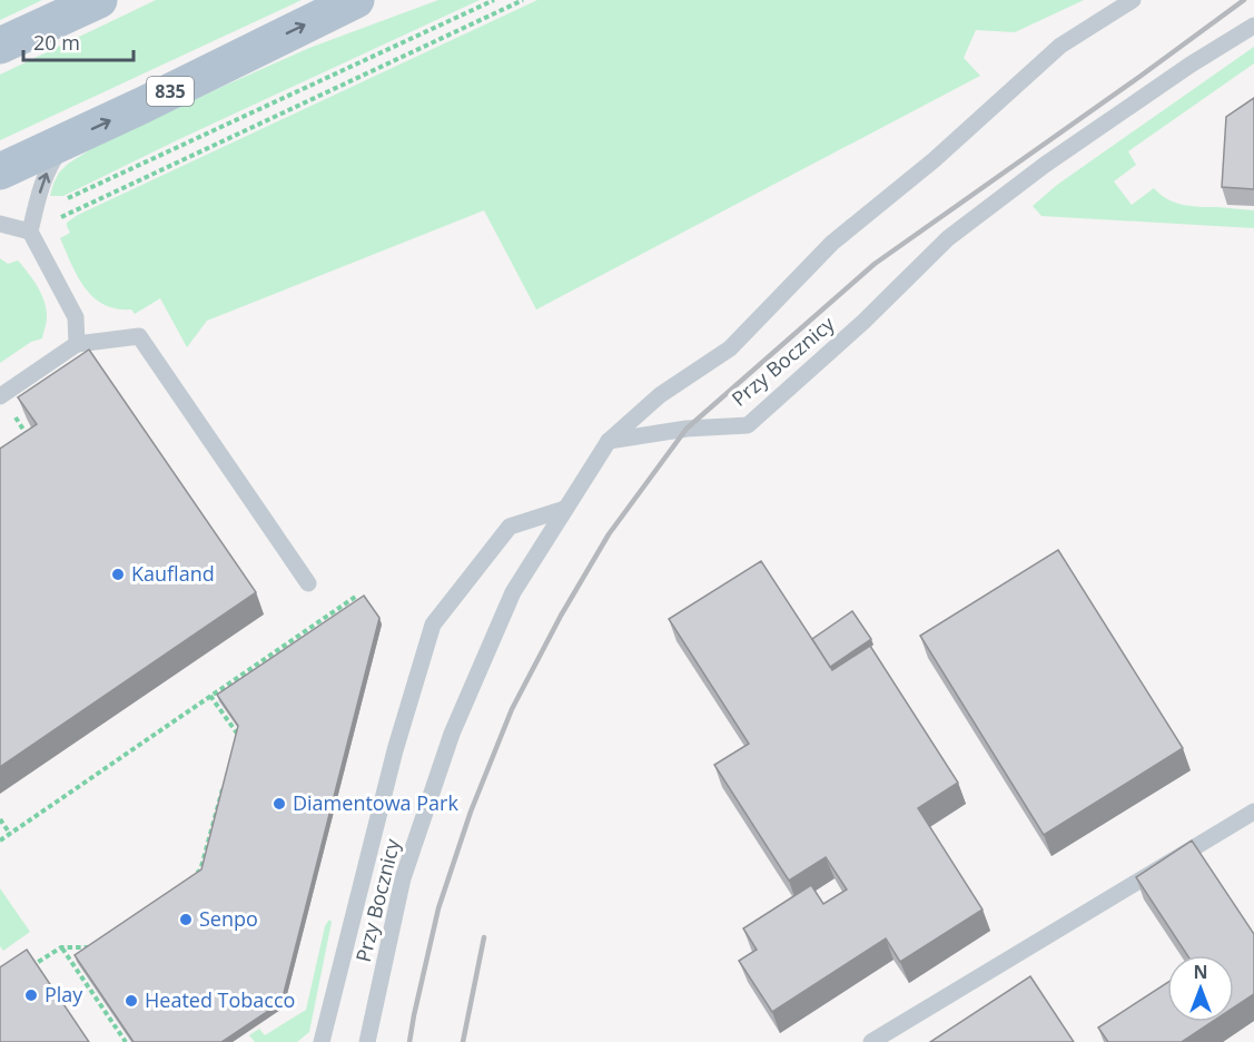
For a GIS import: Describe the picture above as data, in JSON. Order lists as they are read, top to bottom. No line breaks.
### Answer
{"streets":{"main road":["835"],"lane":["Przy Bocznicy"]},"places":["Kaufland","Diamentowa Park","Senpo","Play","Heated Tobacco"],"scale_bar":"20 m","north":"top"}
